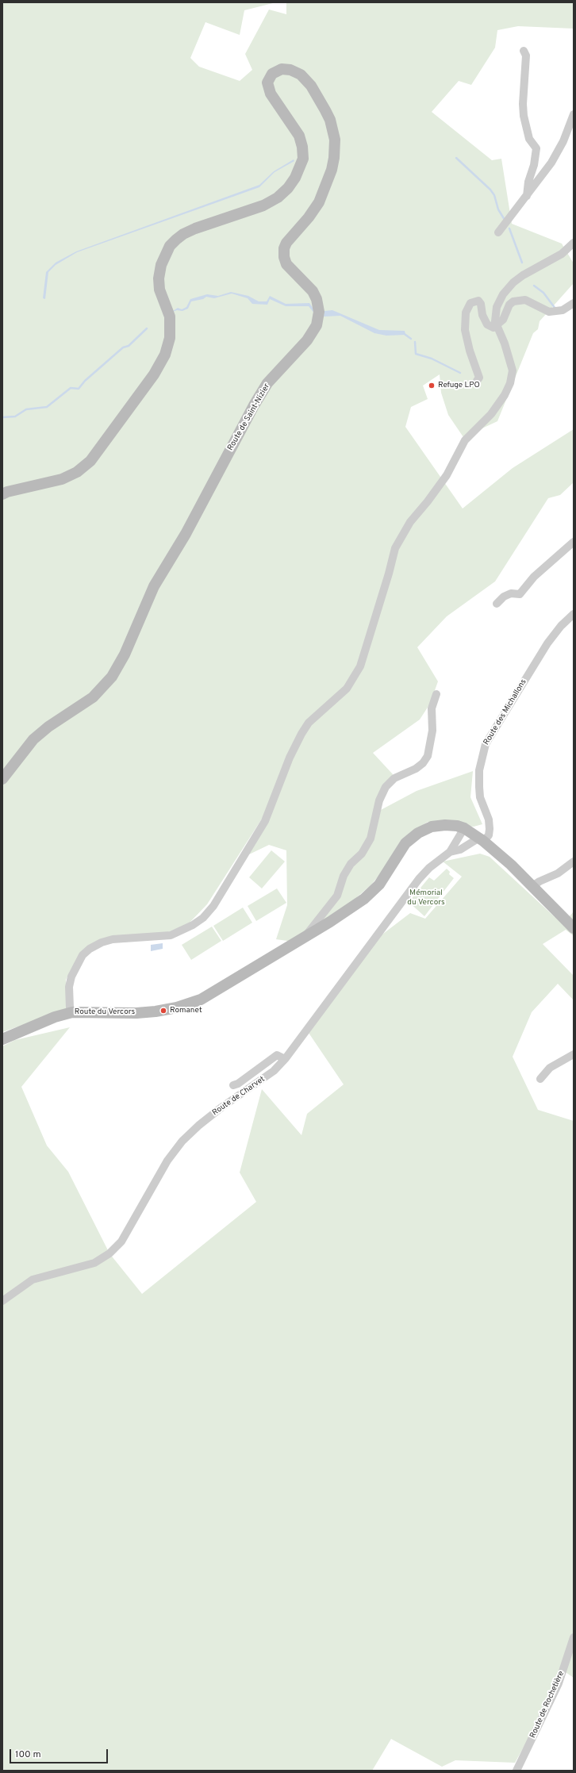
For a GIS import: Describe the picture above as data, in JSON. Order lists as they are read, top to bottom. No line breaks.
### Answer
{"streets":{"main road":["Route de Saint-Nizier","Route du Vercors"],"street":["Route des Michallons","Route de Charvet","Route de Rochetière"]},"crossings":[["Route des Michallons","Route de Charvet"],["Route du Vercors","Route de Charvet"]],"parks":["Mémorial du Vercors"],"places":["Refuge LPO","Romanet"],"scale_bar":"100 m"}
